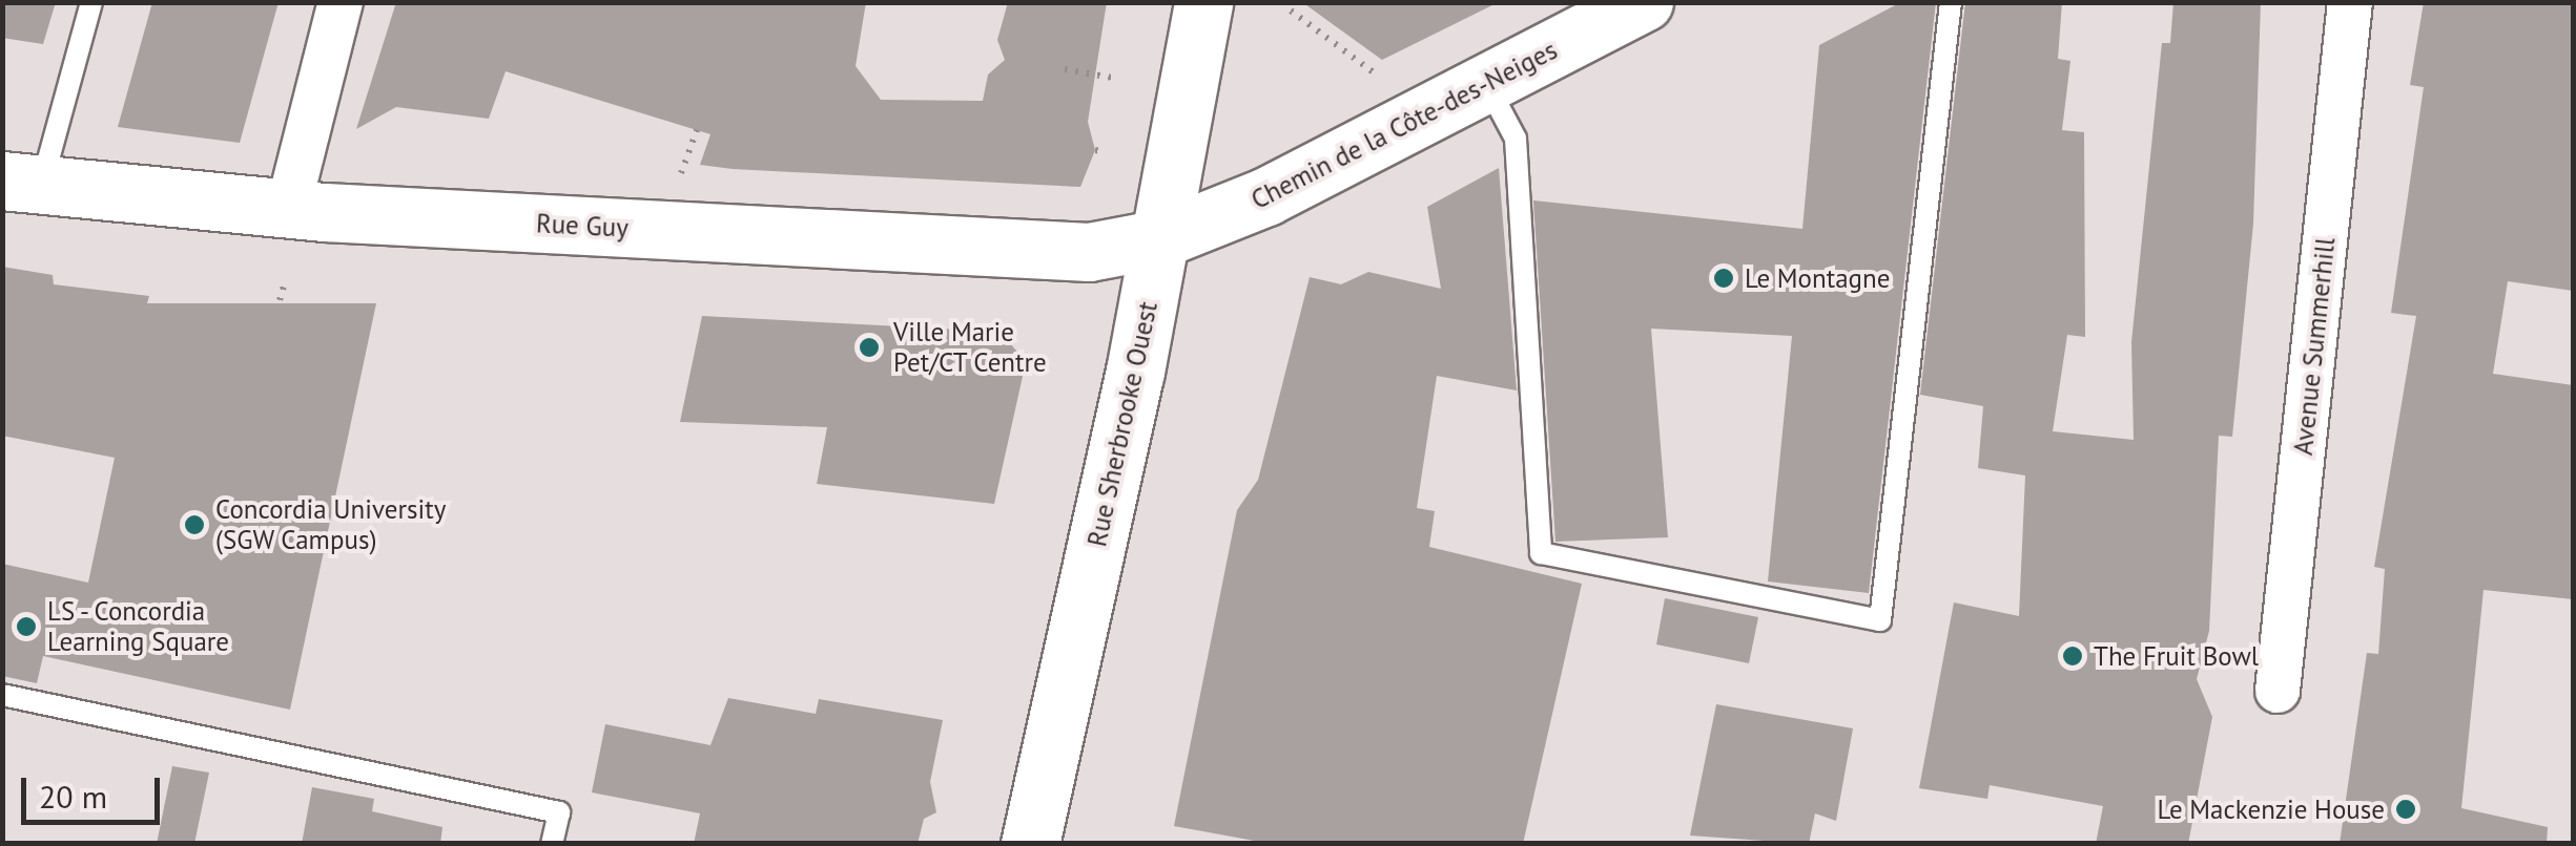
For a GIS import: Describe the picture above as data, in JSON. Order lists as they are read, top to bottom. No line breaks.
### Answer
{"streets":{"main road":["Chemin de la Côte-des-Neiges","Rue Guy","Rue Sherbrooke Ouest"],"street":["Avenue Summerhill"]},"crossings":[["Chemin de la Côte-des-Neiges","Rue Guy"],["Chemin de la Côte-des-Neiges","Rue Sherbrooke Ouest"],["Rue Guy","Rue Sherbrooke Ouest"]],"places":["Le Montagne","Ville Marie Pet/CT Centre","Concordia University (SGW Campus)","LS - Concordia Learning Square","The Fruit Bowl","Le Mackenzie House"],"scale_bar":"20 m"}
